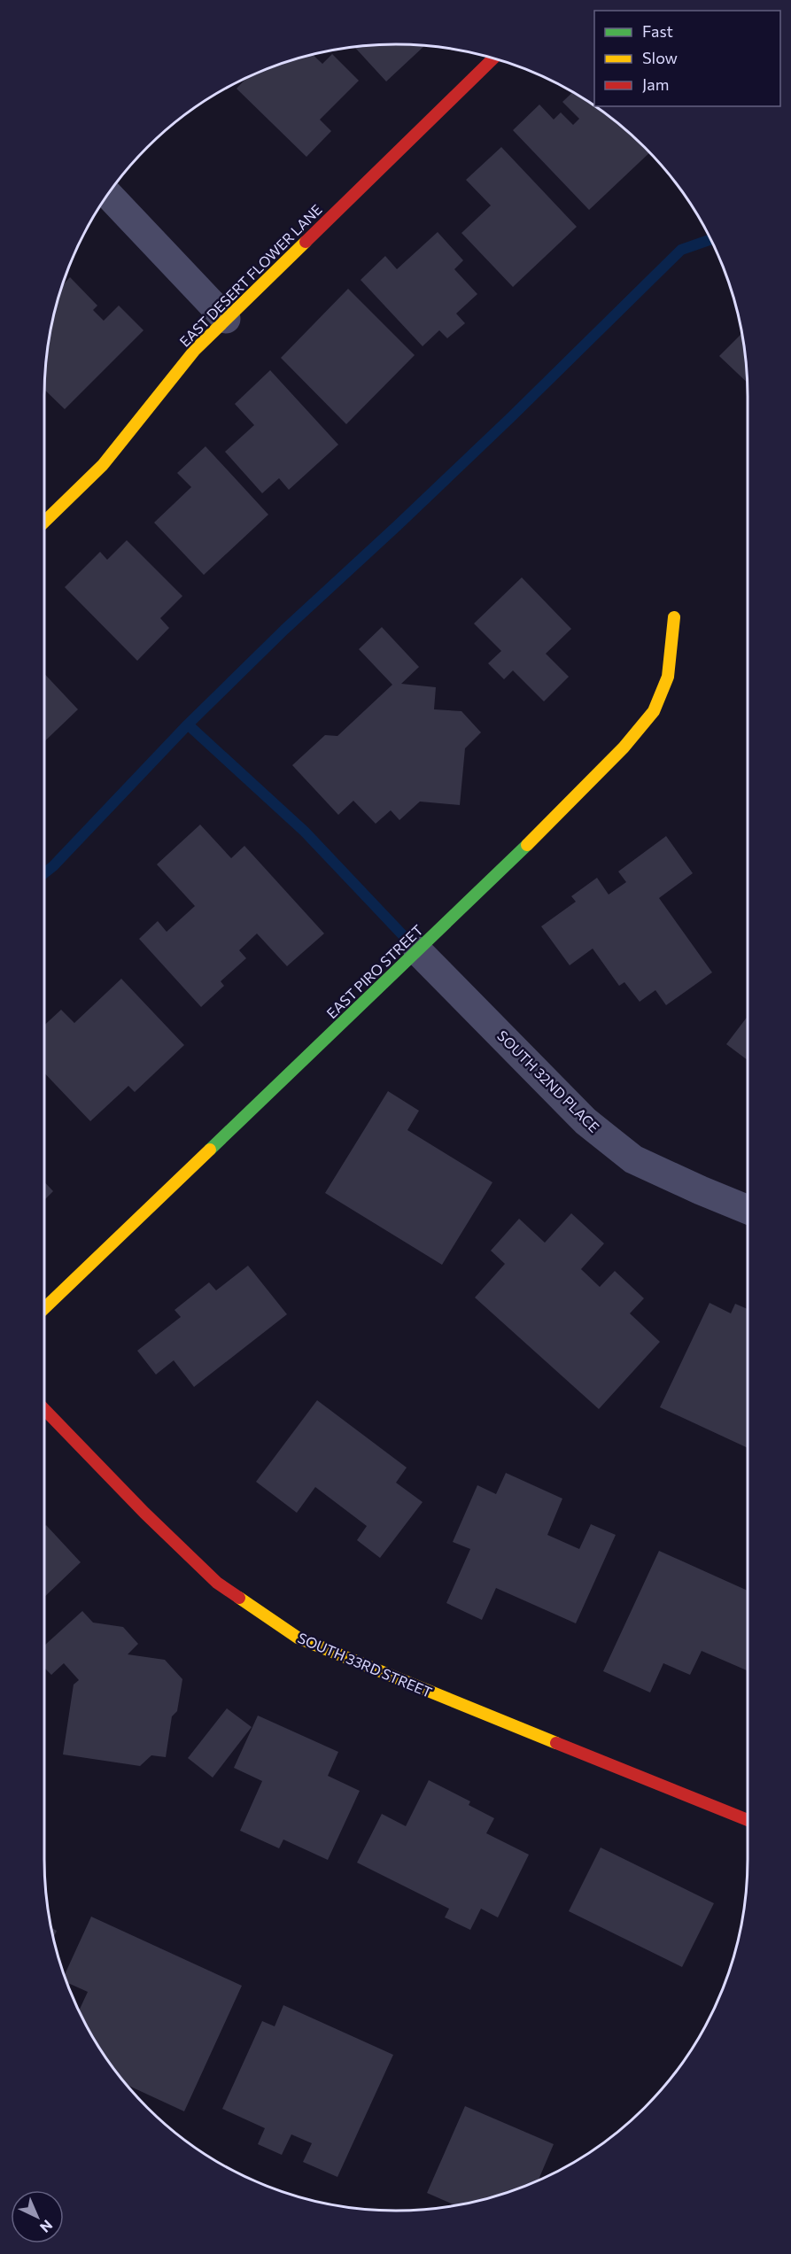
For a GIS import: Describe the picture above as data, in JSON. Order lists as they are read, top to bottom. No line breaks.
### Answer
{"streets":{"street":["EAST DESERT FLOWER LANE","EAST PIRO STREET","SOUTH 32ND PLACE","SOUTH 33RD STREET"]},"crossings":[["EAST PIRO STREET","SOUTH 32ND PLACE"]],"legend":["Fast","Slow","Jam"],"north":"bottom right"}
